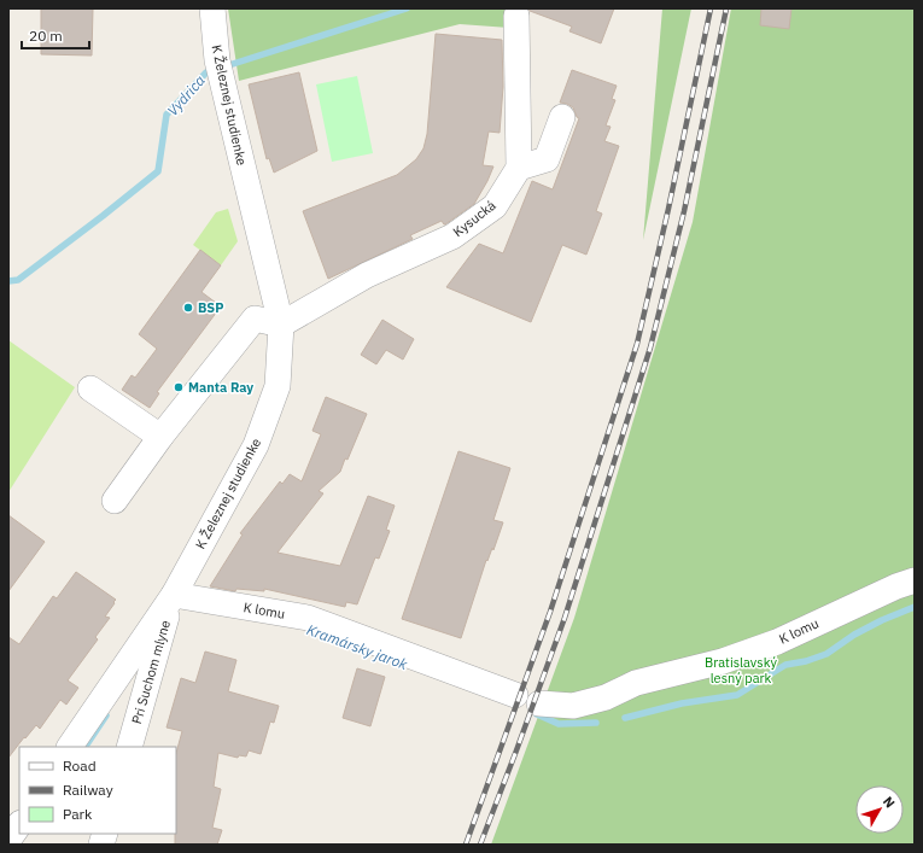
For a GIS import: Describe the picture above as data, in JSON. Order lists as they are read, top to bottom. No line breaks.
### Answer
{"streets":{"street":["K Železnej studienke","Kysucká","K lomu","Pri Suchom mlyne"]},"crossings":[["K Železnej studienke","Kysucká"],["K Železnej studienke","K lomu"],["K Železnej studienke","Pri Suchom mlyne"],["K lomu","Pri Suchom mlyne"]],"water":["Vydrica","Kramársky jarok"],"parks":["Bratislavský lesný park"],"places":["BSP","Manta Ray"],"legend":["Road","Railway","Park"],"scale_bar":"20 m","north":"top right"}
